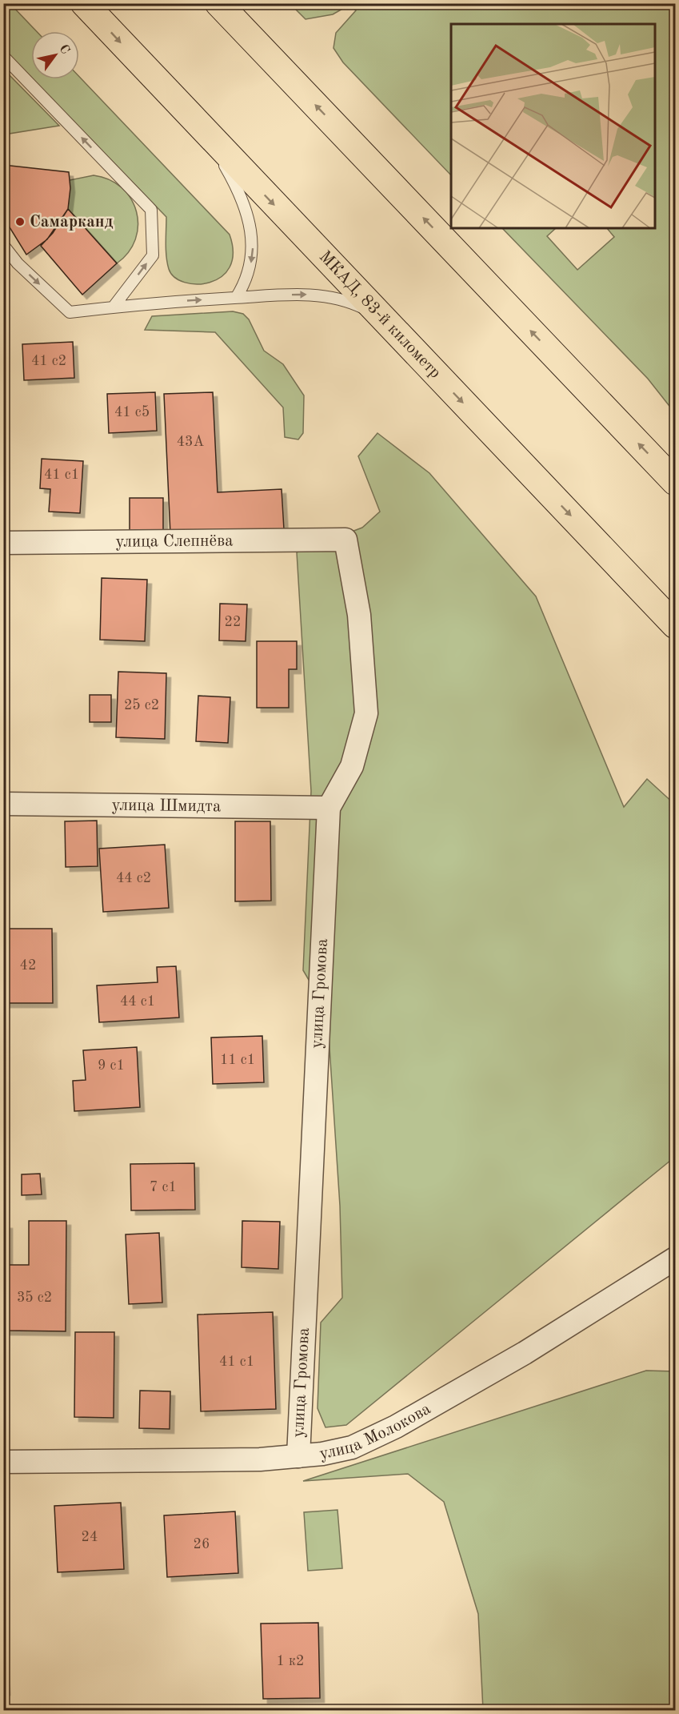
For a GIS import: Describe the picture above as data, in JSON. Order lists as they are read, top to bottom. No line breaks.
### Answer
{"streets":{"highway":["МКАД, 83-й километр"],"street":["улица Слепнёва","улица Шмидта","улица Громова","улица Молокова"]},"crossings":[["улица Слепнёва","улица Громова"],["улица Шмидта","улица Громова"],["улица Громова","улица Молокова"]],"places":["Самарканд"],"house_numbers":["41 с2","41 с5","43А","41 с1","22","25 с2","44 с2","42","44 с1","11 с1","9 с1","7 с1","35 с2","41 с1","24","26","1 к2"],"north":"top right"}
